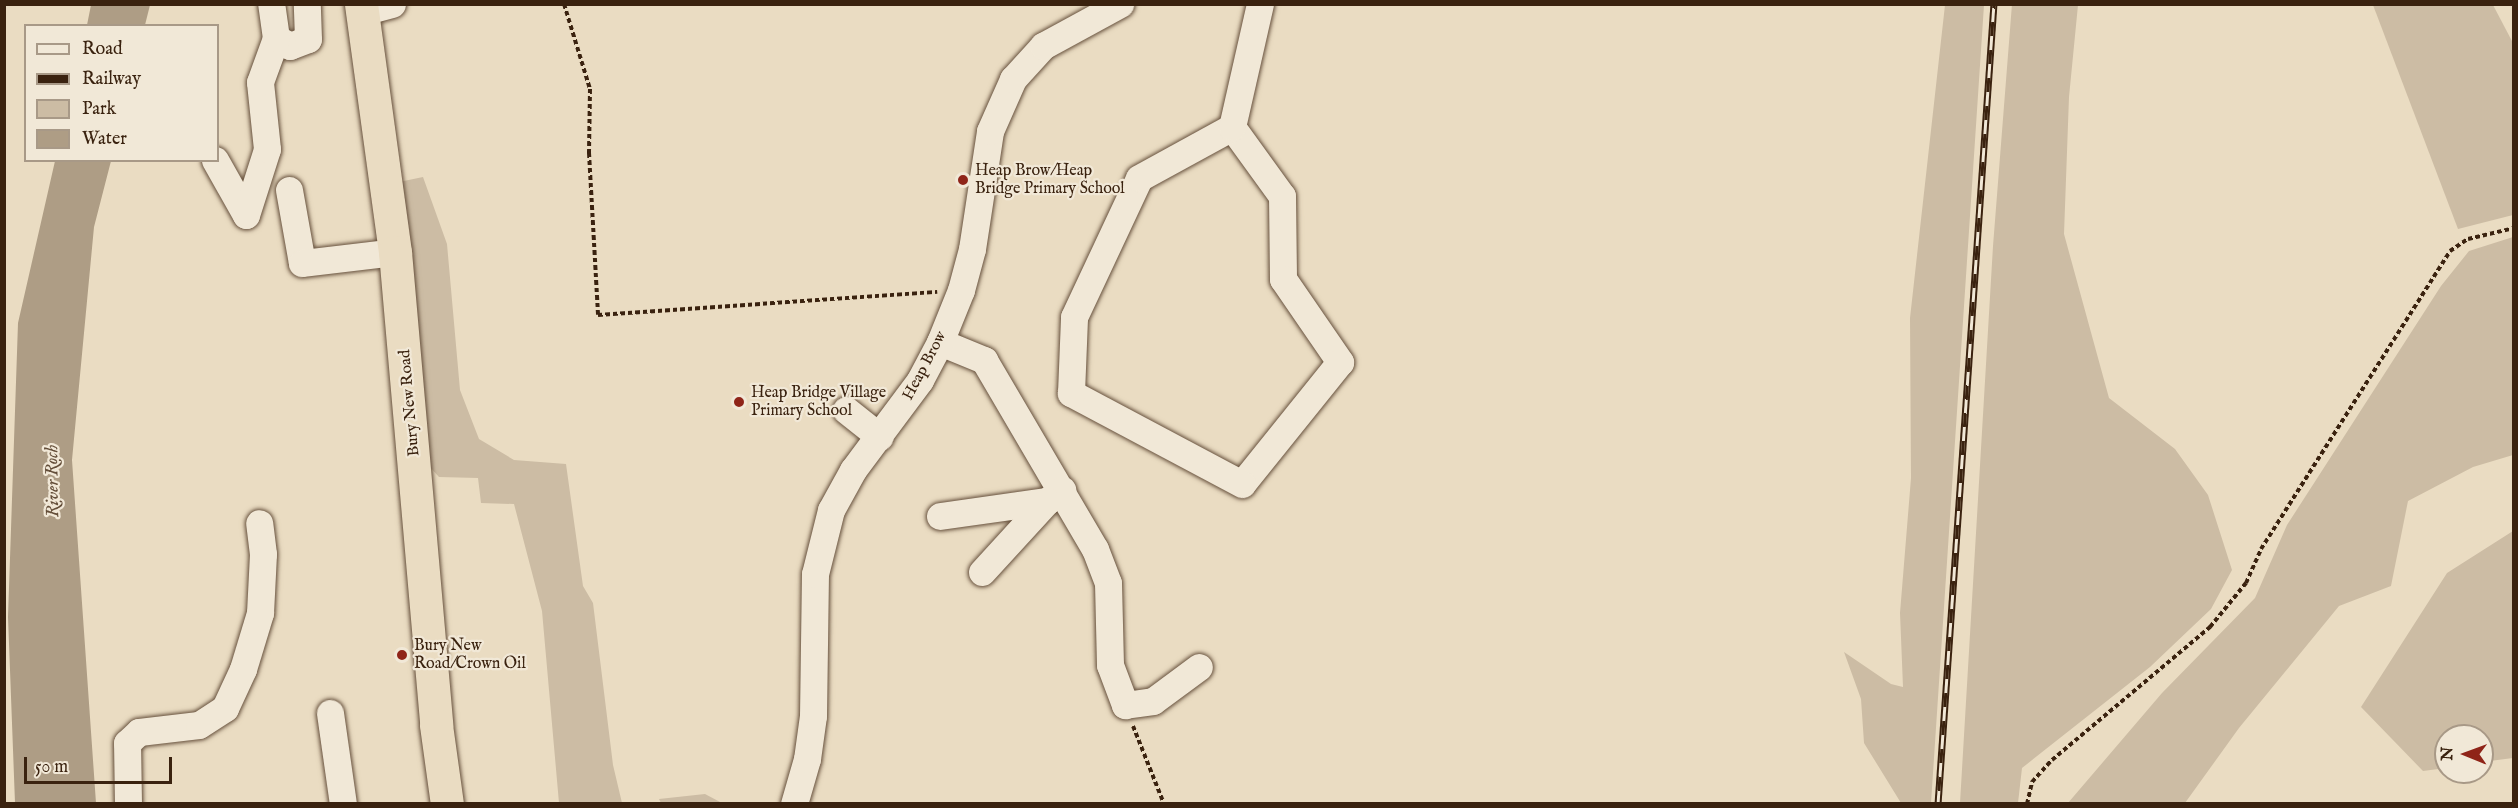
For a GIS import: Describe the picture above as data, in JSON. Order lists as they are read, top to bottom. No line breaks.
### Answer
{"streets":{"highway":["Bury New Road"],"street":["Heap Brow"]},"water":["River Roch"],"places":["Heap Brow/Heap Bridge Primary School","Heap Bridge Village Primary School","Bury New Road/Crown Oil"],"legend":["Road","Railway","Park","Water"],"scale_bar":"50 m","north":"left"}
